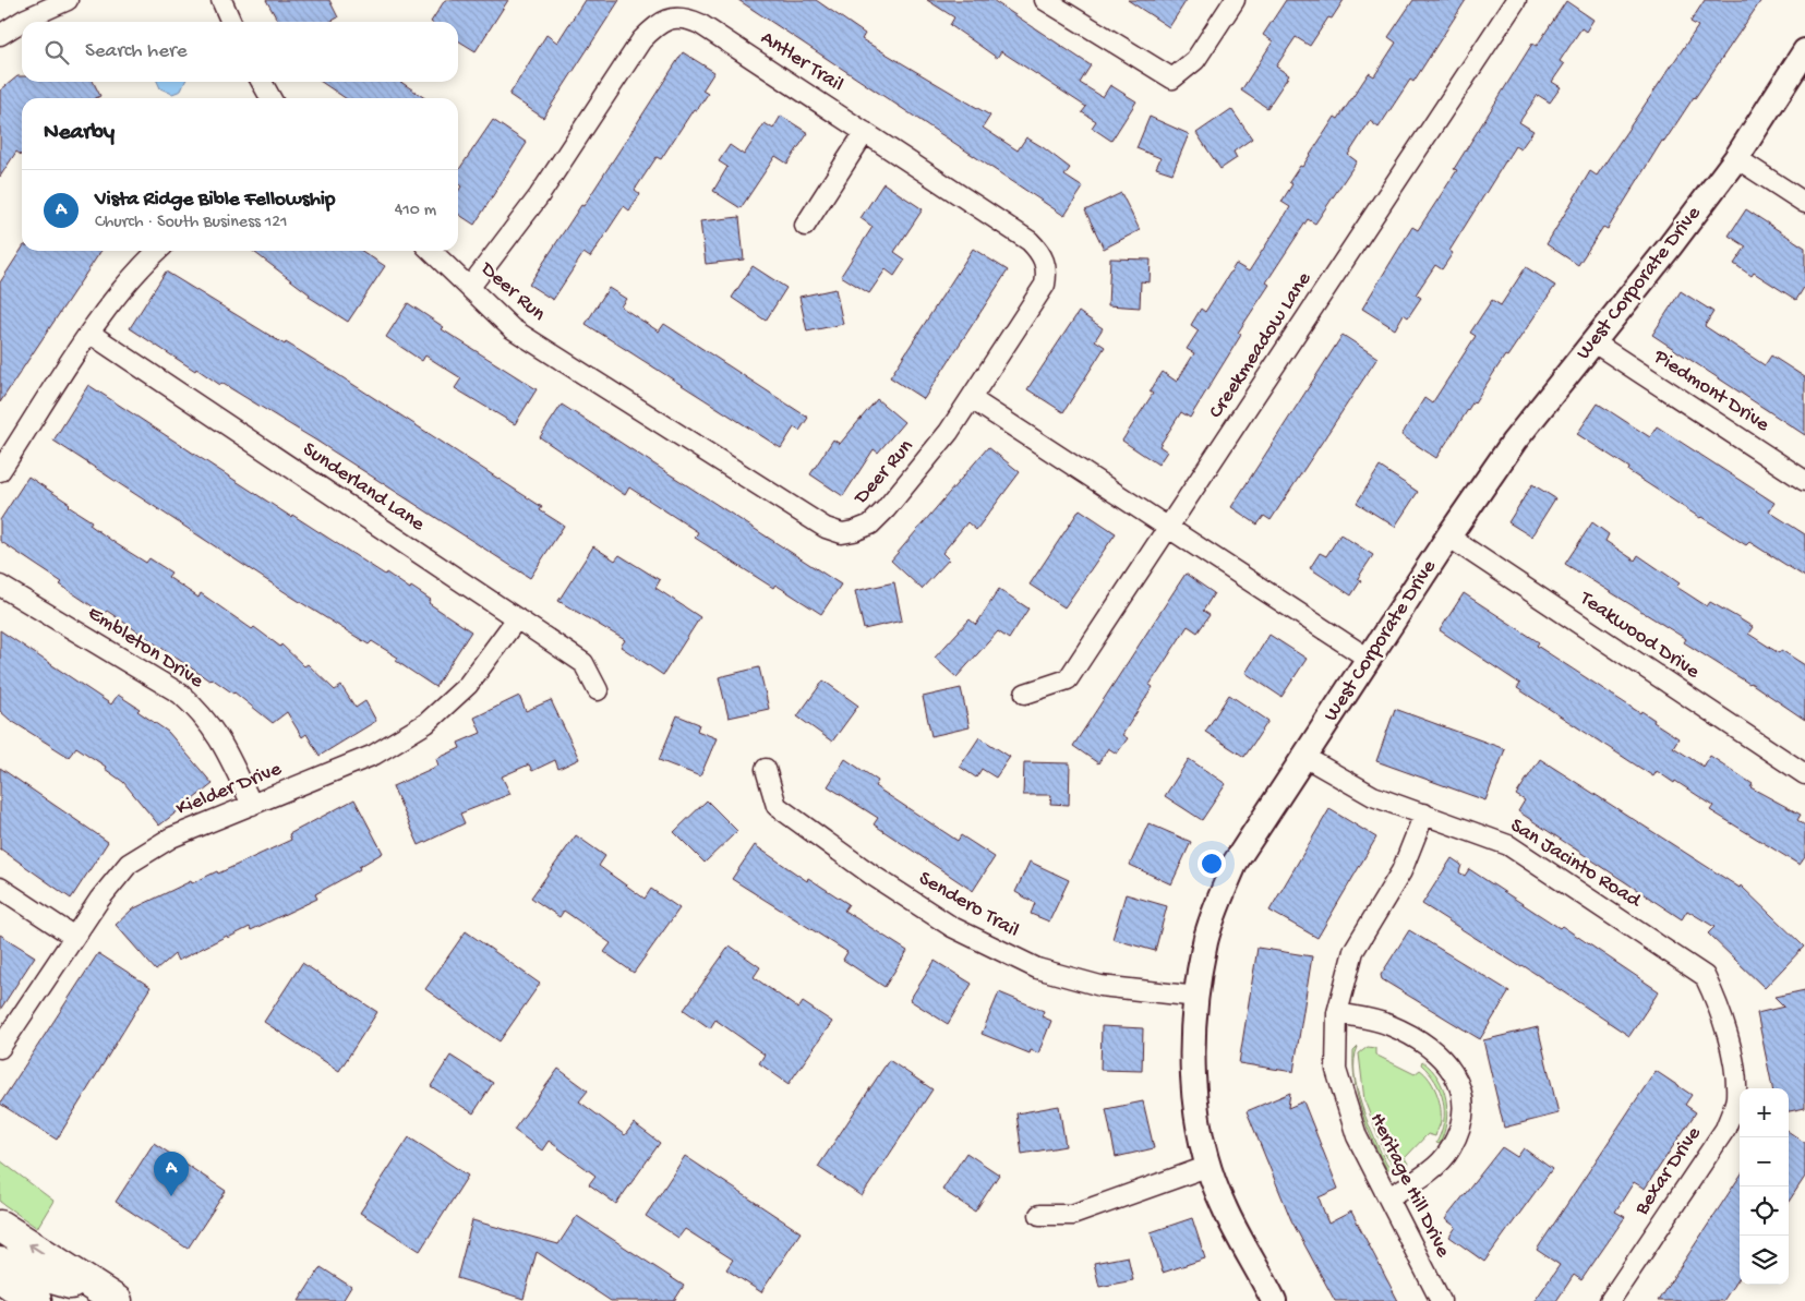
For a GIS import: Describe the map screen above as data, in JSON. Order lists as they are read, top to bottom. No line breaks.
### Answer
{"streets":{"street":["Antler Trail","West Corporate Drive","Deer Run","Creekmeadow Lane","Piedmont Drive","Sunderland Lane","Teakwood Drive","Embleton Drive","Kielder Drive","San Jacinto Road","Sendero Trail","Bexar Drive","Heritage Hill Drive"]},"crossings":[["Antler Trail","Deer Run"],["West Corporate Drive","Piedmont Drive"],["West Corporate Drive","Teakwood Drive"],["West Corporate Drive","San Jacinto Road"],["West Corporate Drive","Sendero Trail"],["Sunderland Lane","Kielder Drive"],["Embleton Drive","Kielder Drive"],["San Jacinto Road","Bexar Drive"],["San Jacinto Road","Heritage Hill Drive"]],"page":{"search":"Search here","heading":"Nearby","list":[{"mark":"A","name":"Vista Ridge Bible Fellowship","note":"Church · South Business 121","value":"410 m"}],"map_buttons":["+","−"],"pins":"A"}}
